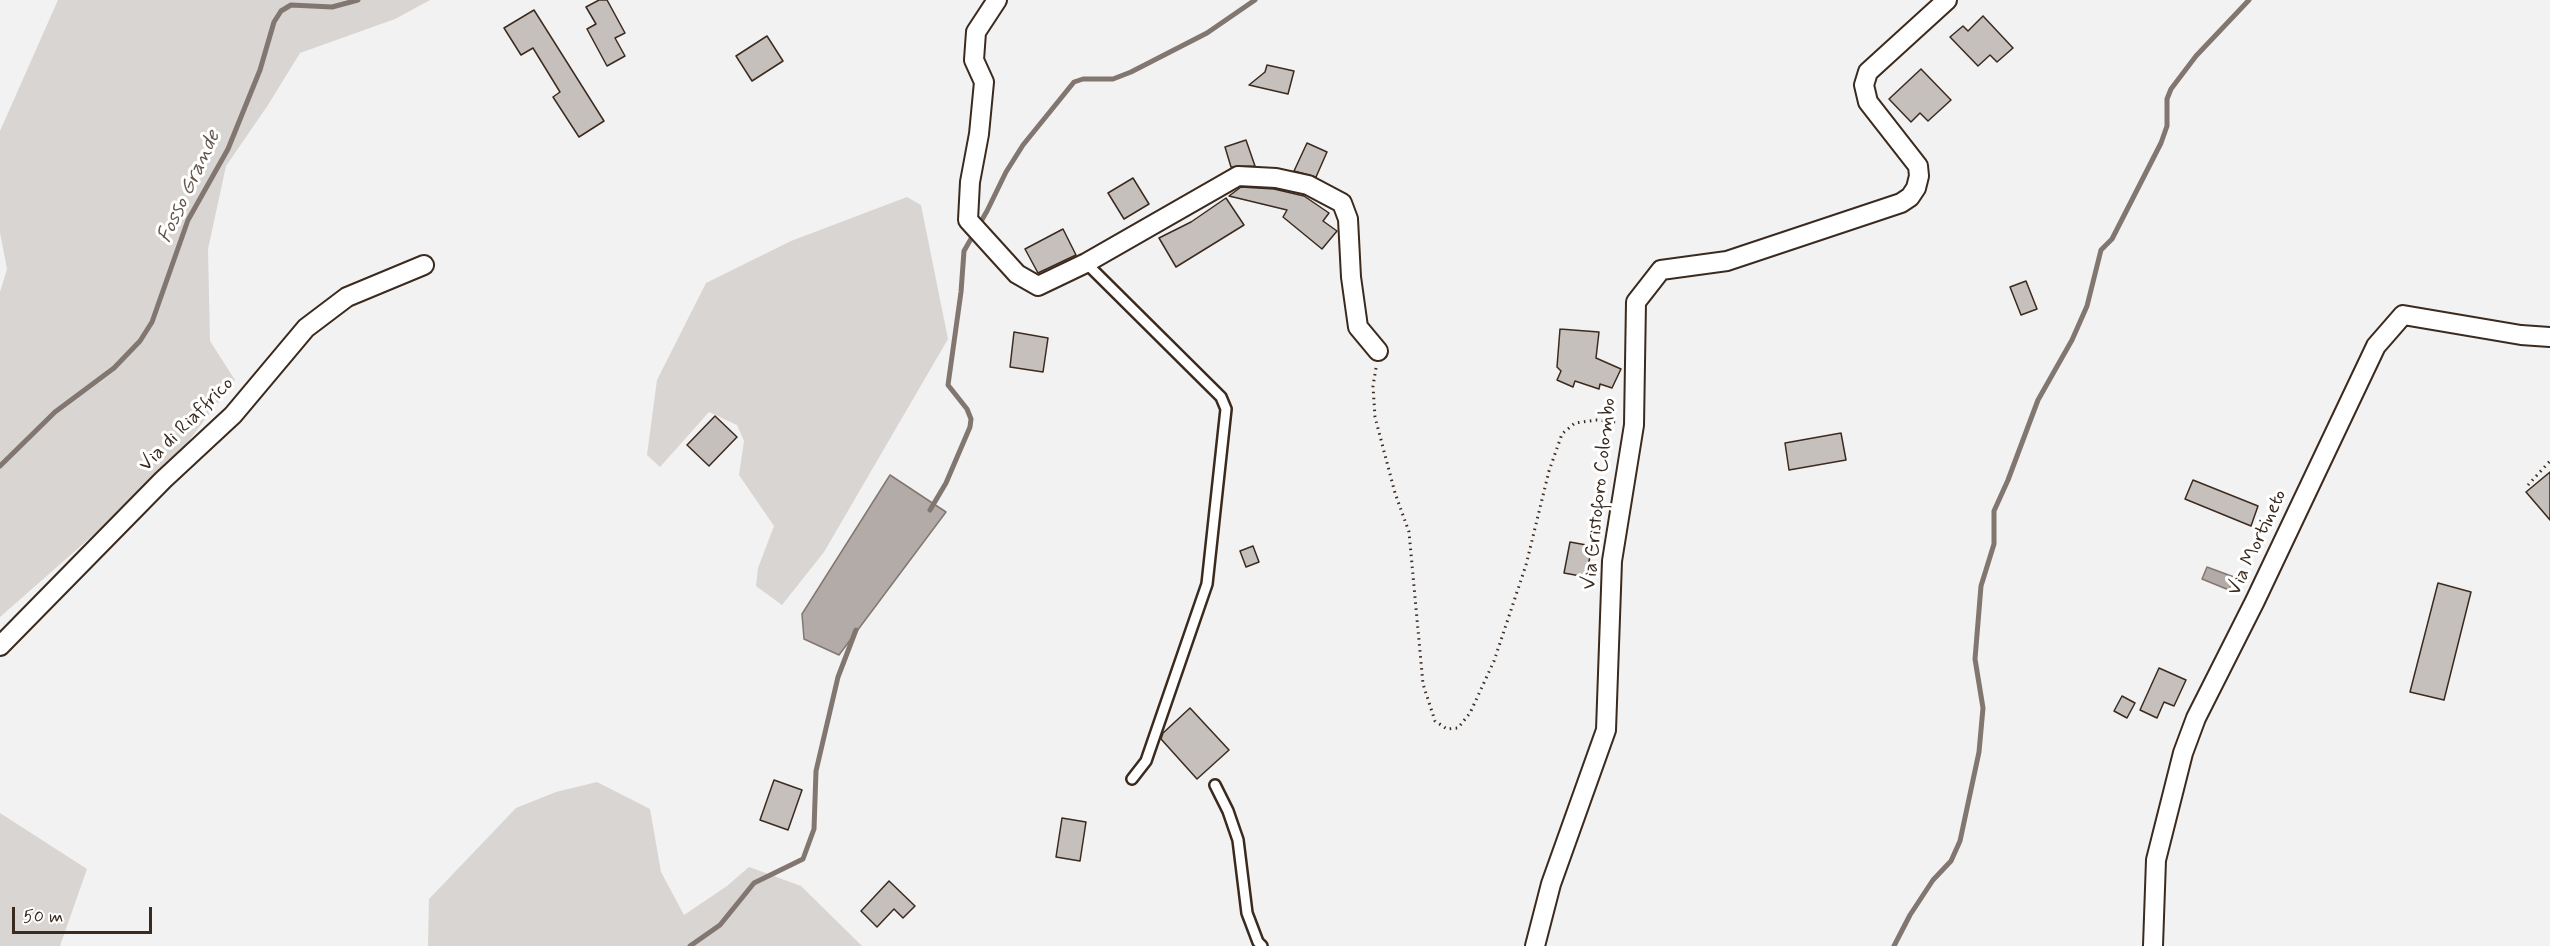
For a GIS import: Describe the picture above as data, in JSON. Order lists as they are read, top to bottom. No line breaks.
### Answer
{"streets":{"street":["Via di Riaffrico","Via Cristoforo Colombo","Via Mortineto"]},"water":["Fosso Grande"],"scale_bar":"50 m"}
